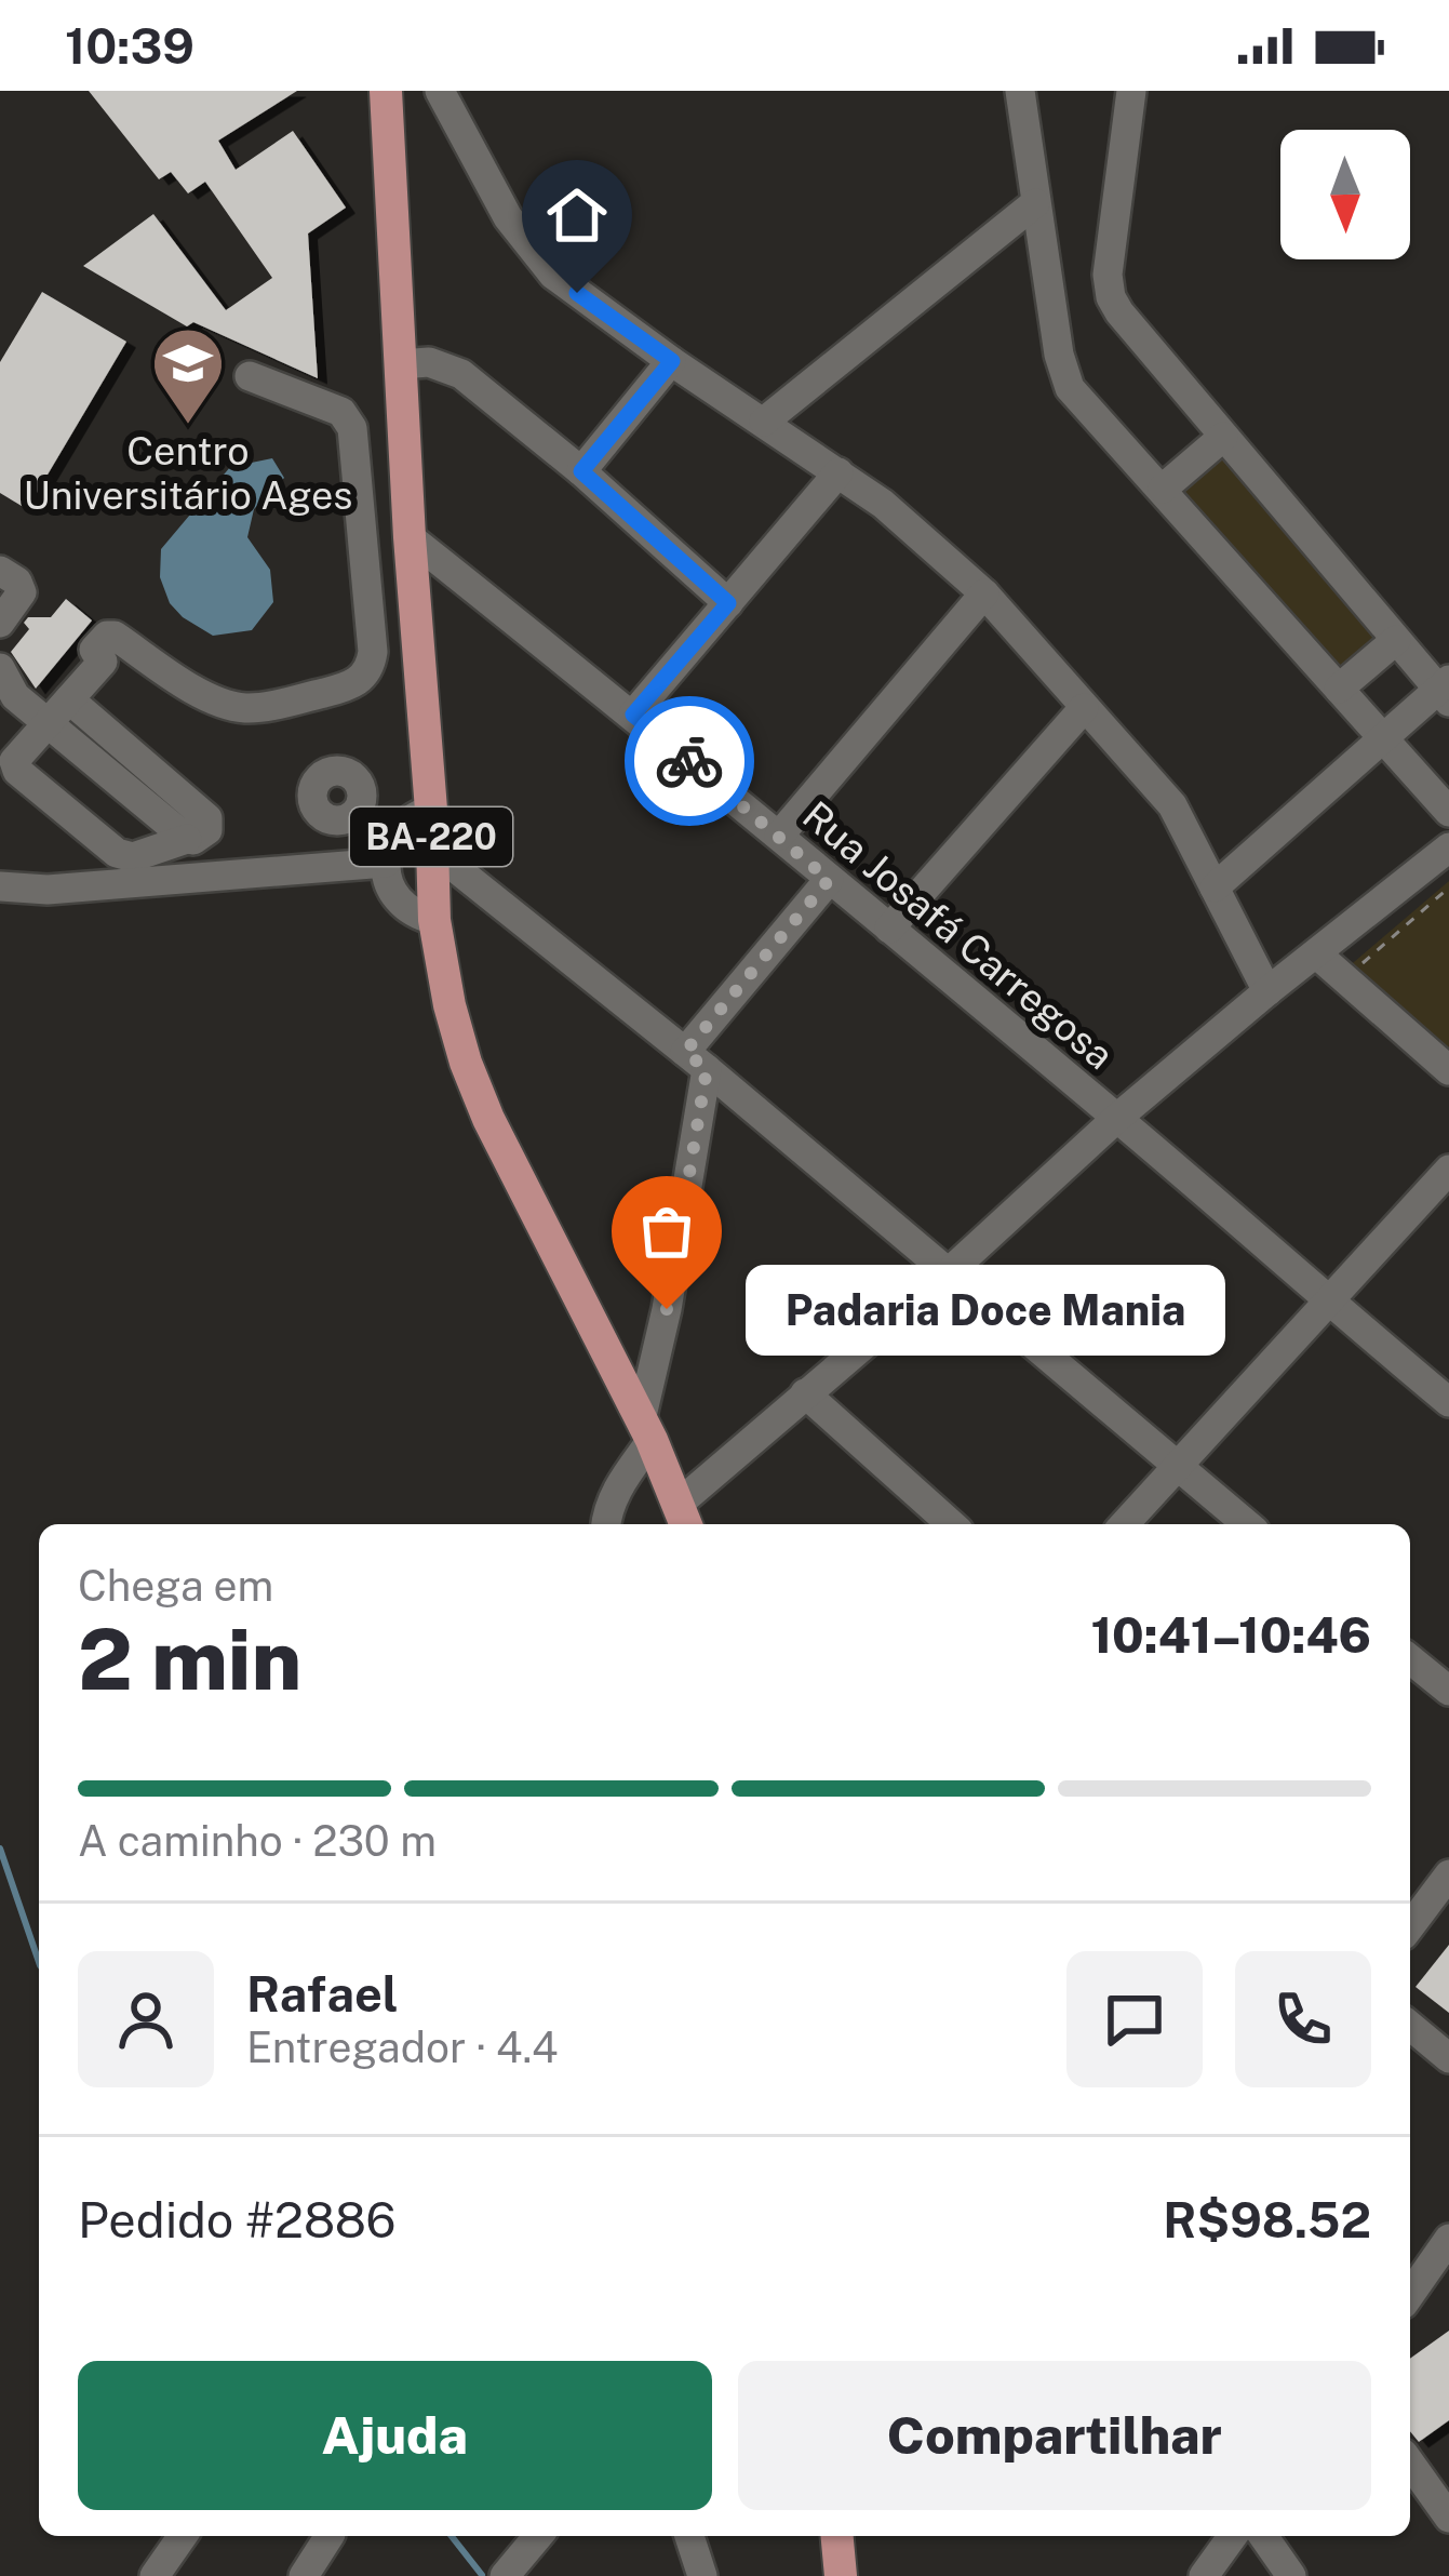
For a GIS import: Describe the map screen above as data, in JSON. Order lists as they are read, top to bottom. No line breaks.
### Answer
{"streets":{"main road":["BA-220"],"street":["Rua Josafá Carregosa"]},"crossings":[["BA-220","Rua Josafá Carregosa"]],"places":{"school or university":["Centro Universitário Ages"],"other":["Padaria Doce Mania"]},"north":"bottom","page":{"status":"10:39","bubble":"Padaria Doce Mania","heading":["2 min","Chega em","10:41–10:46"],"panel":["Rafael","Entregador · 4.4","Pedido #2886","R$98.52"],"bar":"A caminho · 230 m","buttons":["Ajuda","Compartilhar"]}}
